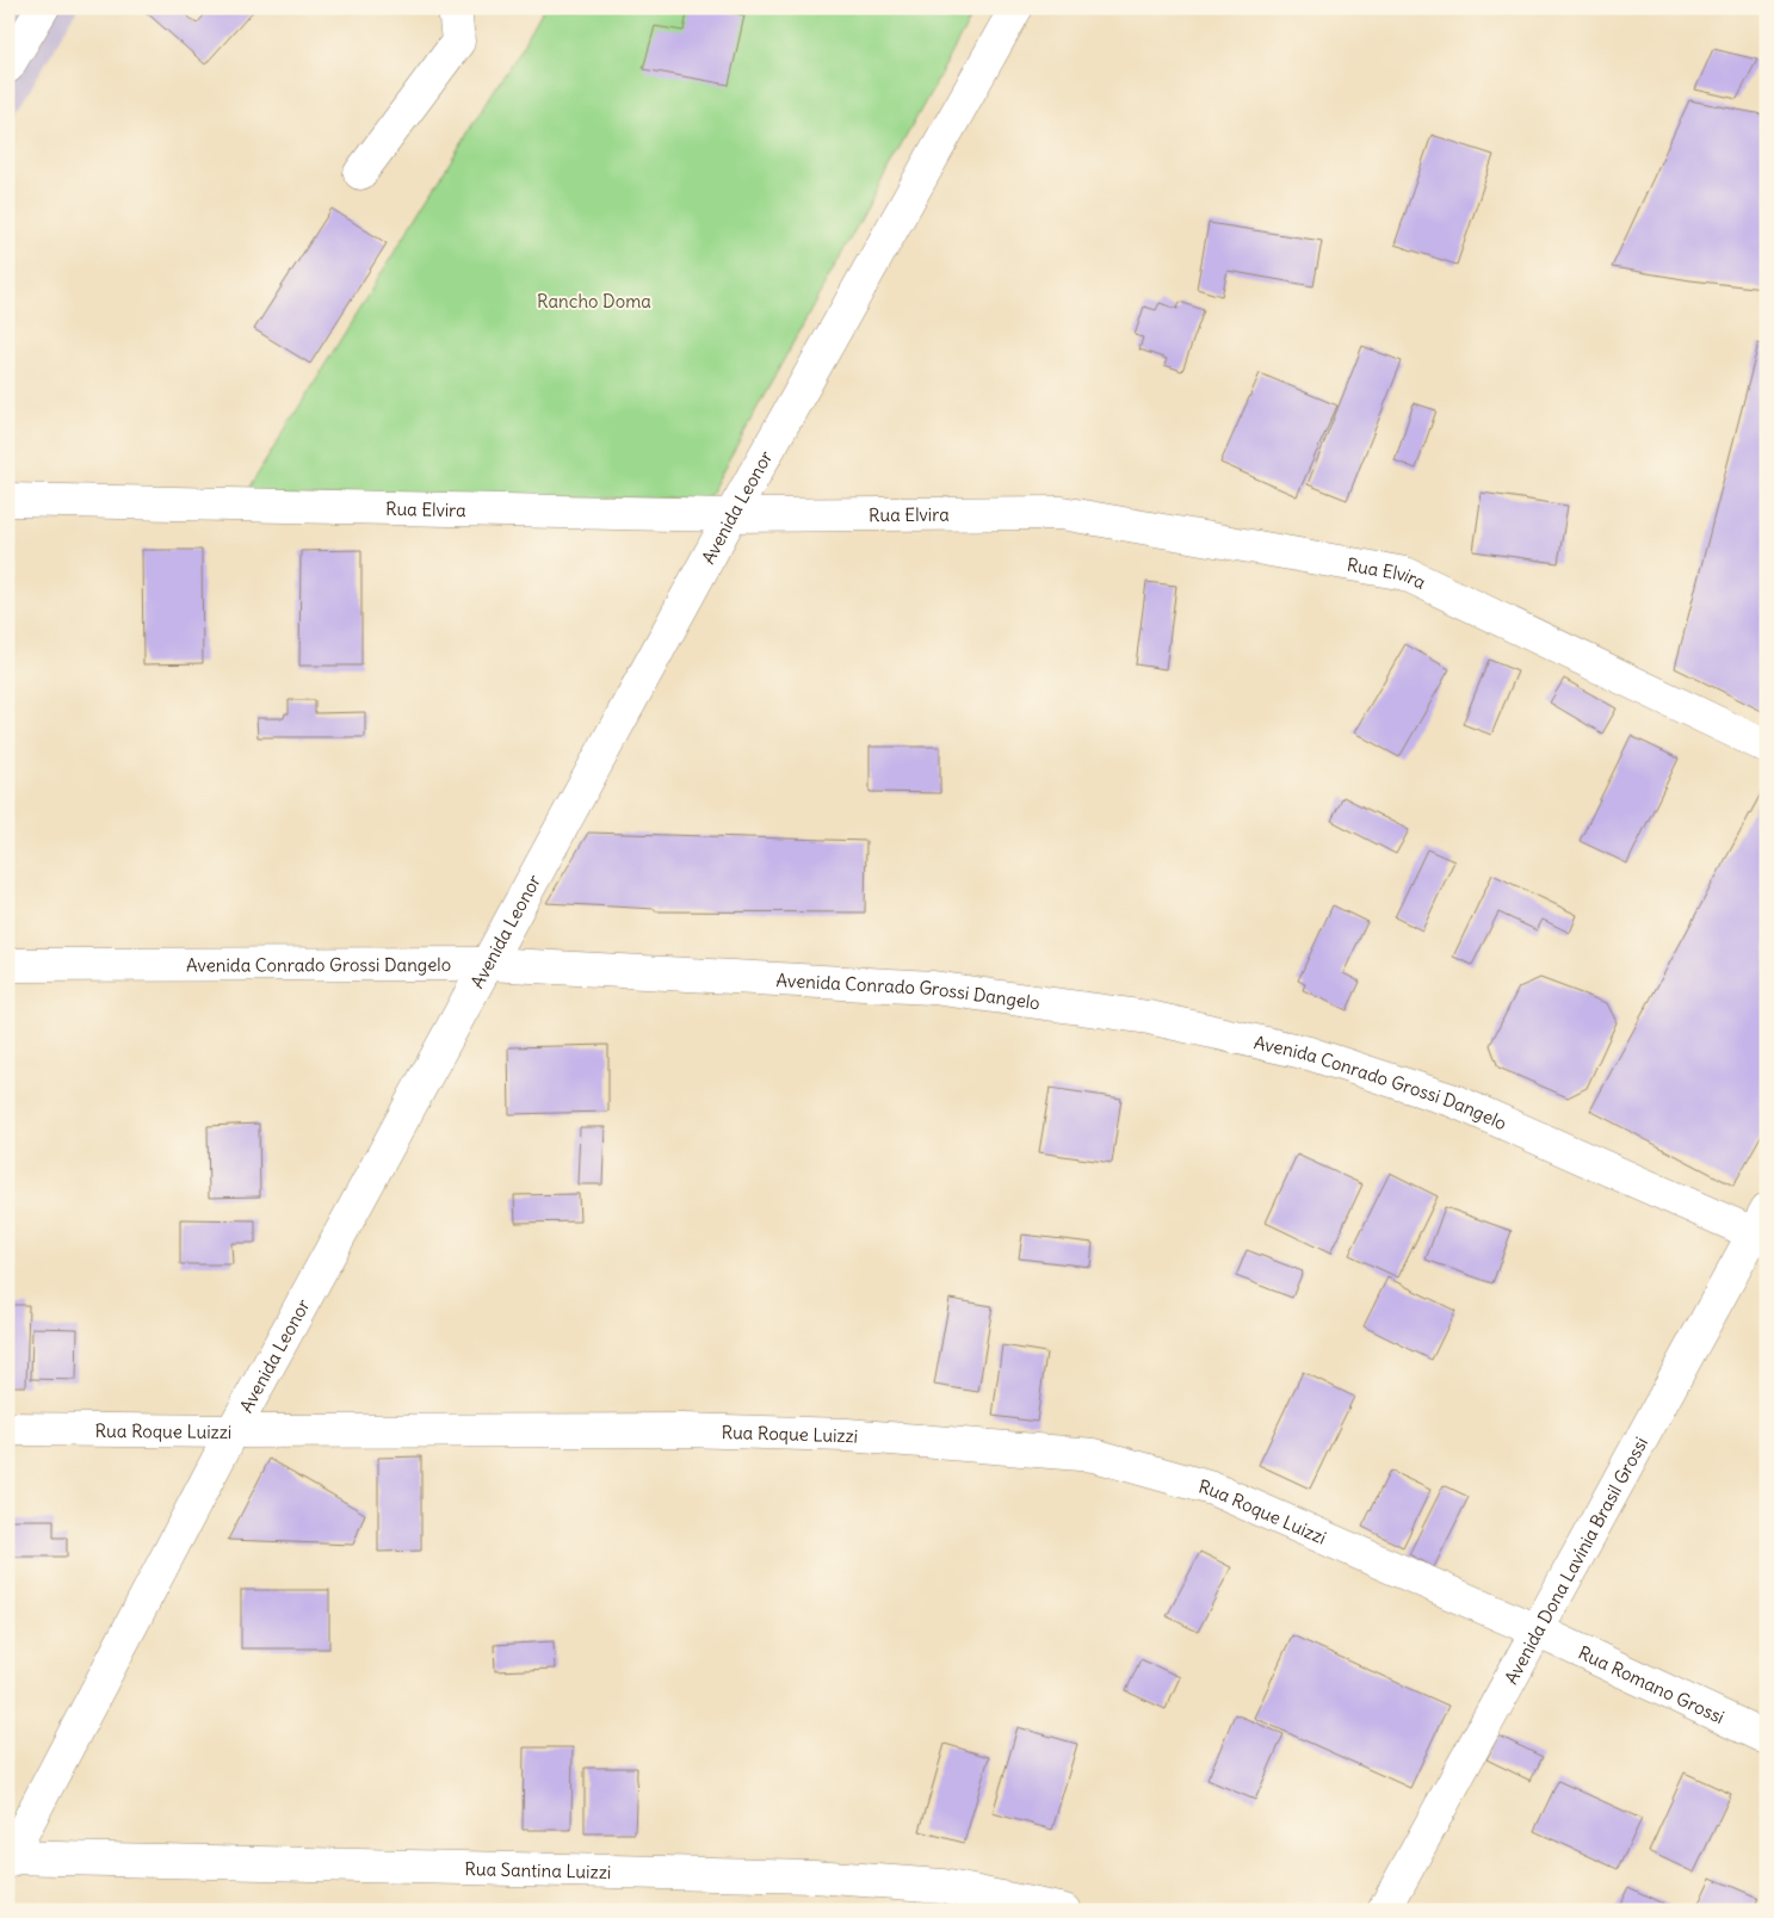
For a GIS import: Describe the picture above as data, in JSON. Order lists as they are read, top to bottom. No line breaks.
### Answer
{"streets":{"street":["Avenida Leonor","Rua Elvira","Avenida Conrado Grossi Dangelo","Rua Roque Luizzi","Avenida Dona Lavínia Brasil Grossi","Rua Romano Grossi","Rua Santina Luizzi"]},"crossings":[["Avenida Leonor","Rua Elvira"],["Avenida Leonor","Avenida Conrado Grossi Dangelo"],["Avenida Leonor","Rua Roque Luizzi"],["Avenida Leonor","Rua Santina Luizzi"],["Avenida Conrado Grossi Dangelo","Avenida Dona Lavínia Brasil Grossi"],["Rua Roque Luizzi","Avenida Dona Lavínia Brasil Grossi"],["Rua Roque Luizzi","Rua Romano Grossi"],["Avenida Dona Lavínia Brasil Grossi","Rua Romano Grossi"]],"parks":["Rancho Doma"]}
